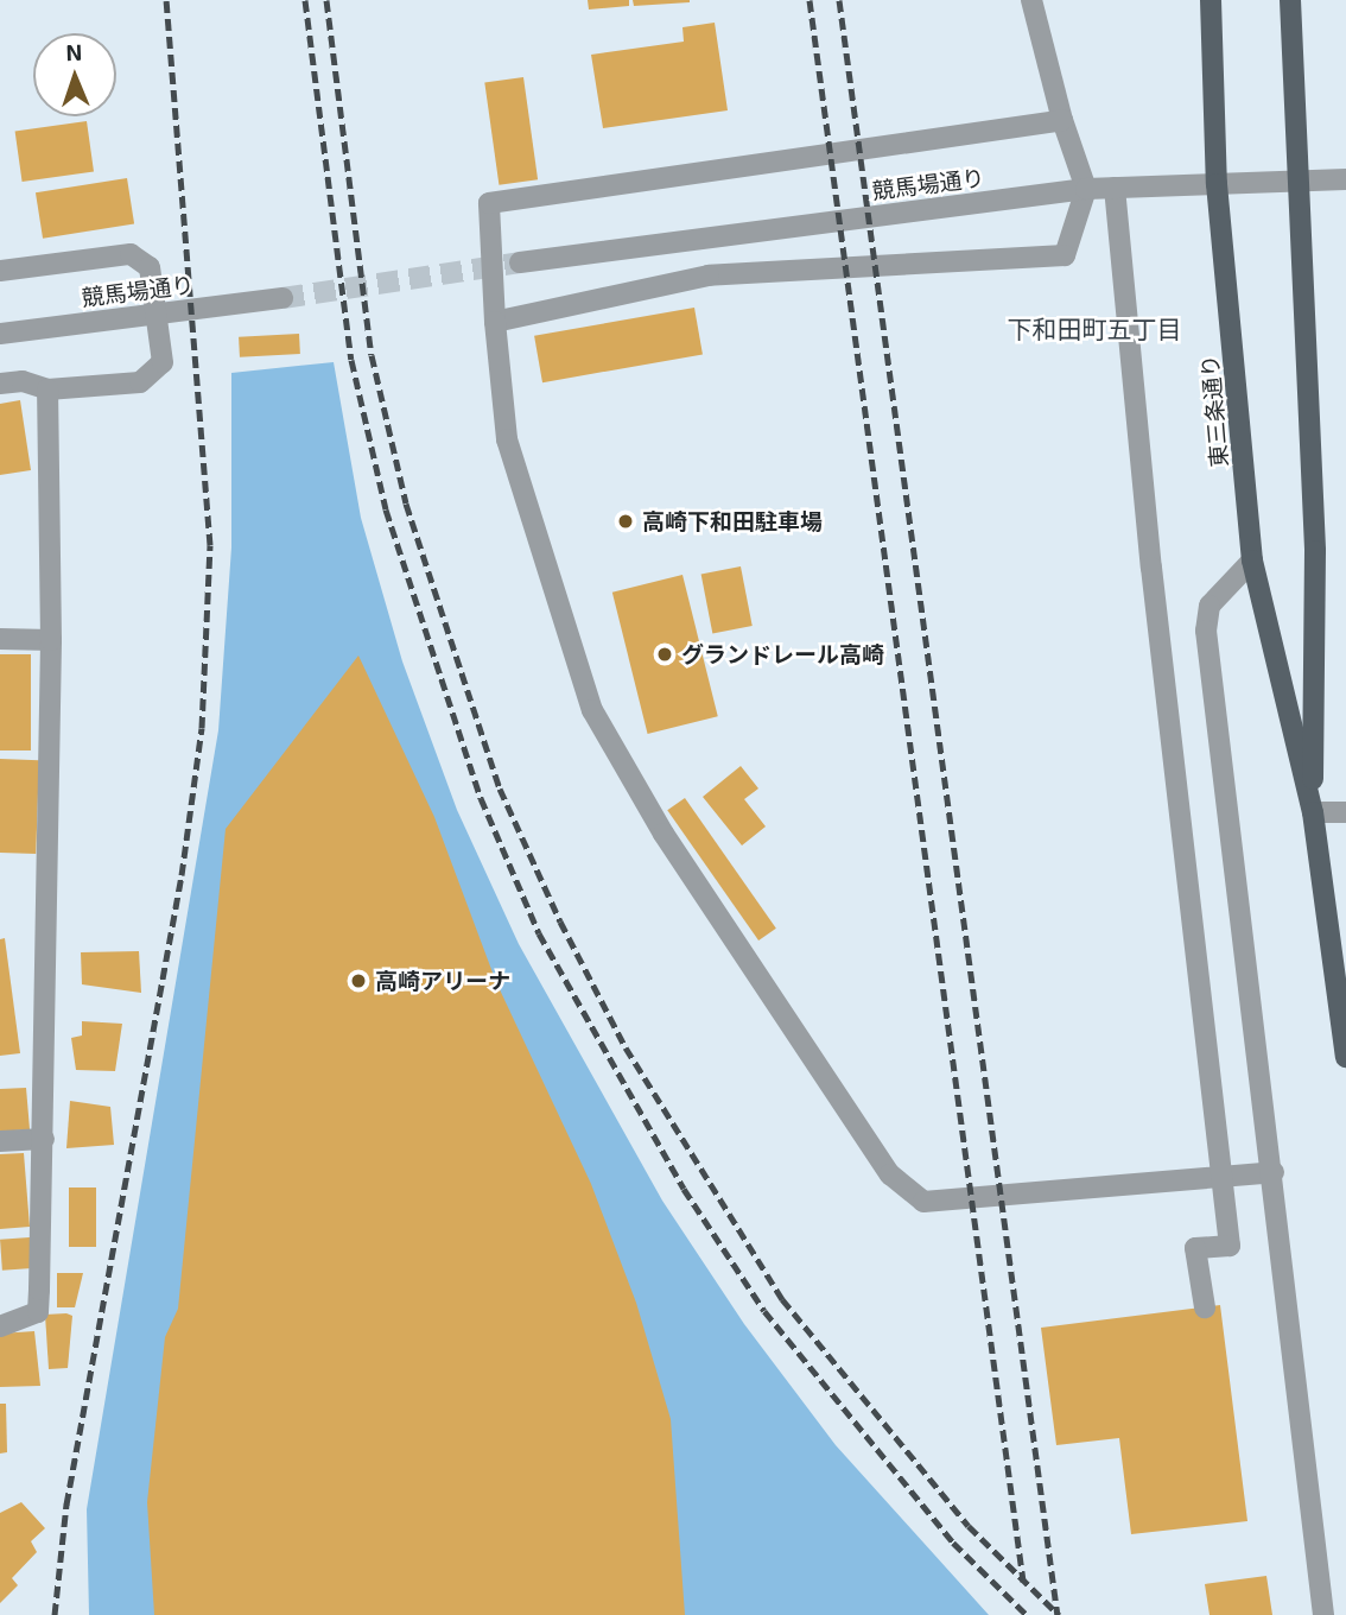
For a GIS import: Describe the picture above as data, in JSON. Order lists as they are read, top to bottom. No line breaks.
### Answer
{"streets":{"main road":["東三条通り"],"street":["競馬場通り"]},"crossings":[["競馬場通り","東三条通り"]],"districts":["下和田町五丁目"],"places":["高崎下和田駐車場","グランドレール高崎","高崎アリーナ"],"north":"top"}
